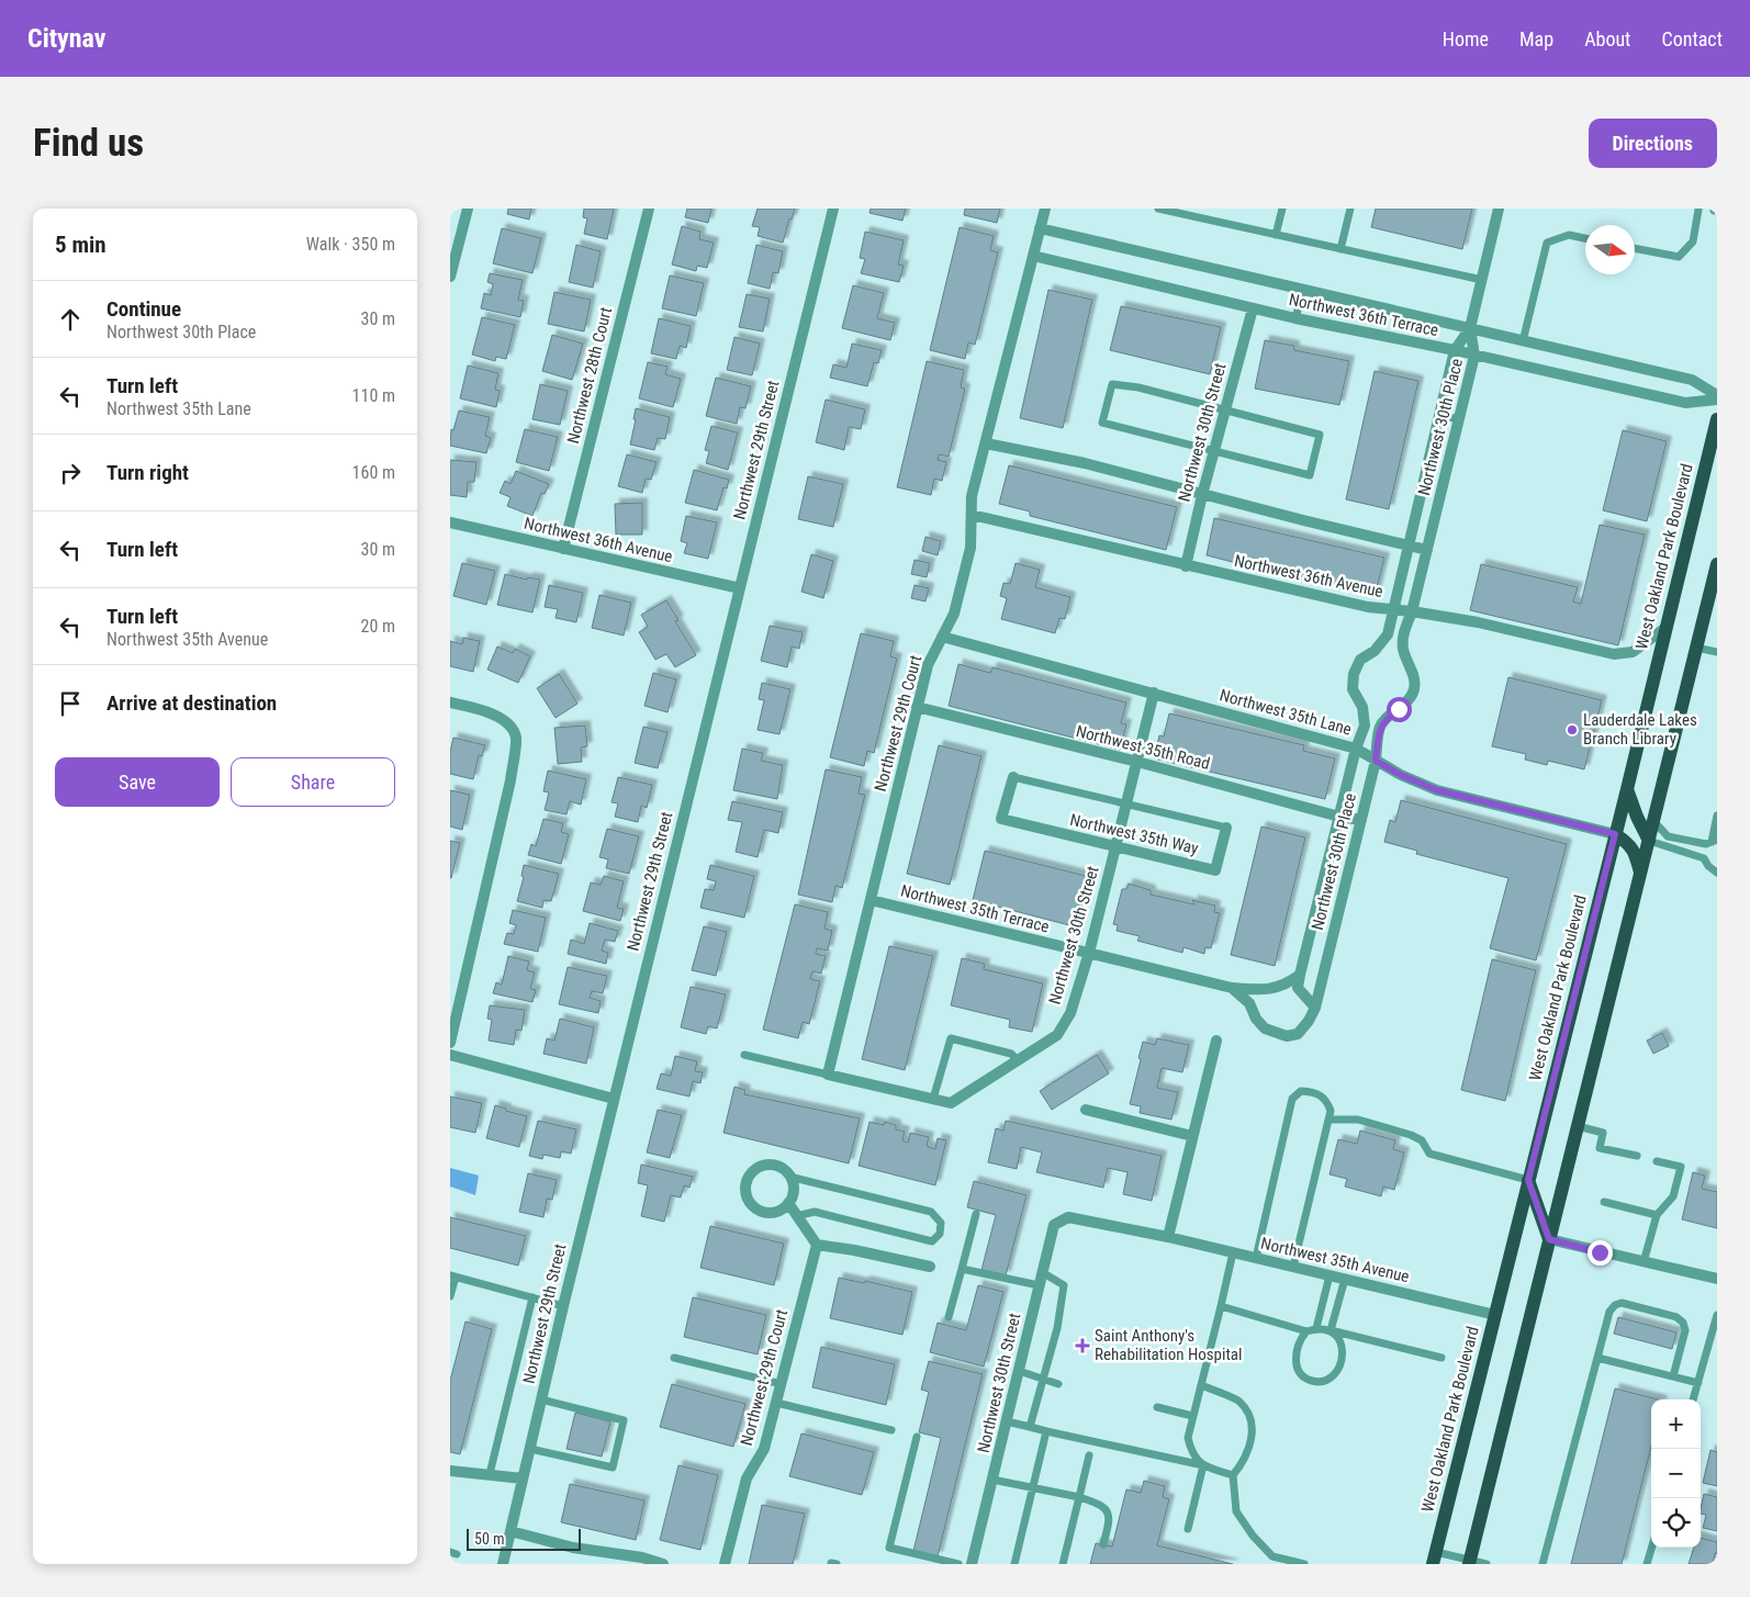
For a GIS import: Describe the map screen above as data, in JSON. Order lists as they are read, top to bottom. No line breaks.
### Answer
{"streets":{"main road":["West Oakland Park Boulevard"],"street":["Northwest 36th Terrace","Northwest 28th Court","Northwest 30th Place","Northwest 30th Street","Northwest 29th Street","Northwest 36th Avenue","Northwest 35th Lane","Northwest 29th Court","Northwest 35th Road","Northwest 35th Way","Northwest 35th Terrace","Northwest 35th Avenue"]},"crossings":[["Northwest 36th Terrace","Northwest 30th Place"],["Northwest 36th Terrace","Northwest 30th Street"],["Northwest 36th Terrace","Northwest 29th Court"],["Northwest 28th Court","Northwest 36th Avenue"],["Northwest 30th Place","Northwest 36th Avenue"],["Northwest 30th Place","Northwest 35th Lane"],["Northwest 30th Place","Northwest 35th Road"],["Northwest 30th Place","Northwest 35th Terrace"],["Northwest 30th Street","Northwest 36th Avenue"],["Northwest 30th Street","Northwest 35th Lane"],["Northwest 30th Street","Northwest 29th Court"],["Northwest 30th Street","Northwest 35th Road"],["Northwest 30th Street","Northwest 35th Way"],["Northwest 30th Street","Northwest 35th Terrace"],["Northwest 30th Street","Northwest 35th Avenue"],["Northwest 29th Street","Northwest 36th Avenue"],["Northwest 36th Avenue","West Oakland Park Boulevard"],["Northwest 36th Avenue","Northwest 29th Court"],["West Oakland Park Boulevard","Northwest 35th Lane"],["West Oakland Park Boulevard","Northwest 35th Avenue"],["Northwest 35th Lane","Northwest 29th Court"],["Northwest 29th Court","Northwest 35th Road"],["Northwest 29th Court","Northwest 35th Terrace"]],"places":{"other":["Lauderdale Lakes Branch Library"],"health":["Saint Anthony's Rehabilitation Hospital"]},"scale_bar":"50 m","north":"right","page":{"header":"Citynav","nav":["Home","Map","About","Contact"],"buttons":["Directions",["Save","Share"]],"title":"Find us","heading":["5 min","Walk · 350 m"],"list":[["Continue","Northwest 30th Place","30 m"],["Turn left","Northwest 35th Lane","110 m"],["Turn right","160 m"],["Turn left","30 m"],["Turn left","Northwest 35th Avenue","20 m"],"Arrive at destination"],"map_buttons":["+","−"],"scale":"50 m"}}
